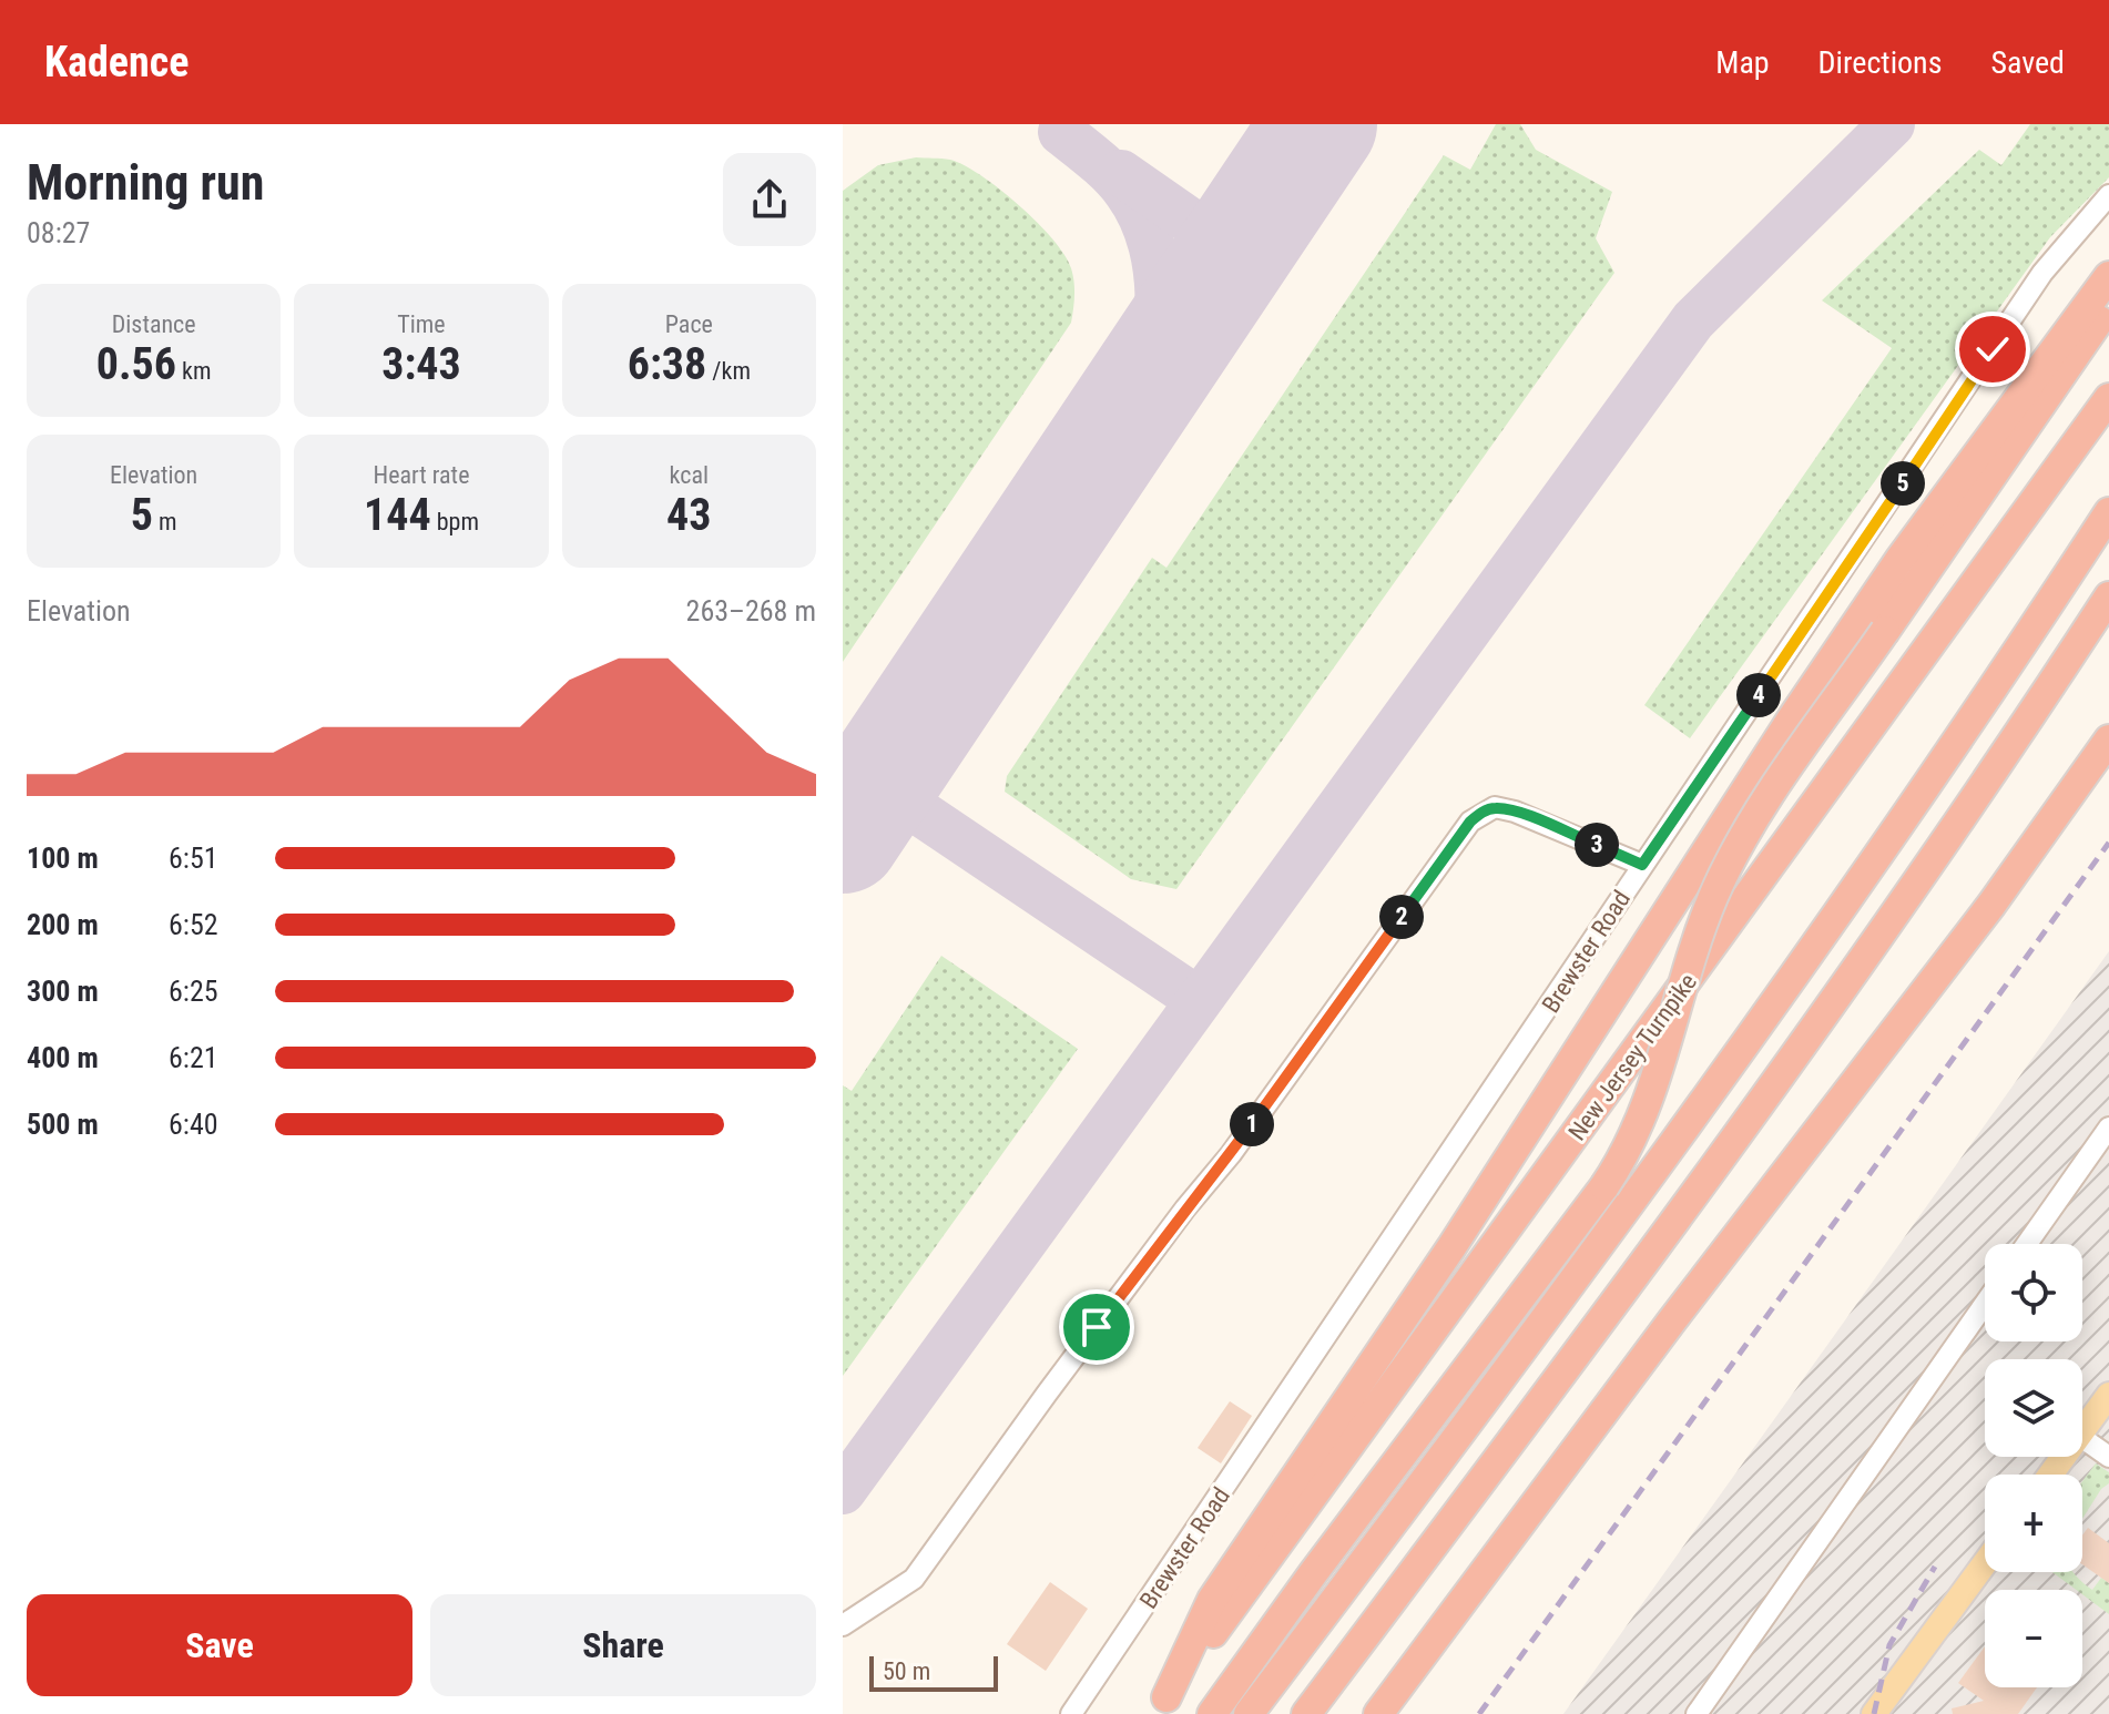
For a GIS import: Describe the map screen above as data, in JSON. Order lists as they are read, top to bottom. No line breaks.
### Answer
{"streets":{"highway":["New Jersey Turnpike"],"street":["Brewster Road"]},"scale_bar":"50 m","page":{"header":"Kadence","nav":["Map","Directions","Saved"],"heading":["Morning run","08:27"],"stats":[["Distance","0.56 km"],["Time","3:43"],["Pace","6:38 /km"],["Elevation","5 m"],["Heart rate","144 bpm"],["kcal","43"]],"pins":["5","4","3","2","1"],"chart":["Elevation","263–268 m"],"list":[{"name":"100 m","note":"6:51"},{"name":"200 m","note":"6:52"},{"name":"300 m","note":"6:25"},{"name":"400 m","note":"6:21"},{"name":"500 m","note":"6:40"}],"map_buttons":["+","−"],"buttons":["Save","Share"],"scale":"50 m"}}
